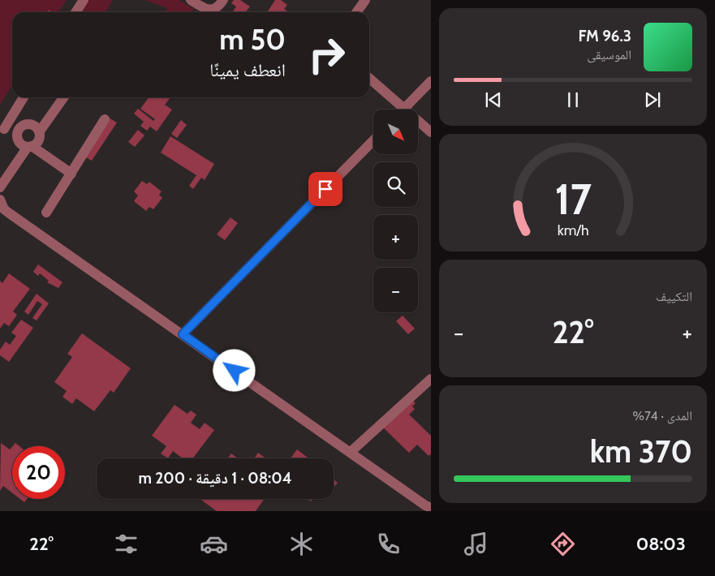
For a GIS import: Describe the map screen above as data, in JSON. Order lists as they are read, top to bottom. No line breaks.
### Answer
{"north":"bottom right","page":{"turn":["50 m","انعطف يمينًا"],"song":["96.3 FM","الموسيقى"],"map_buttons":["+","−"],"tile":["التكييف",["المدى · 74%","370 km"]],"heat":["−","22°","+"],"limit":"20","trip":"08:04 · 1 دقيقة · 200 m","tabs":["08:03","22°"],"gauge":["17","km/h"]}}
